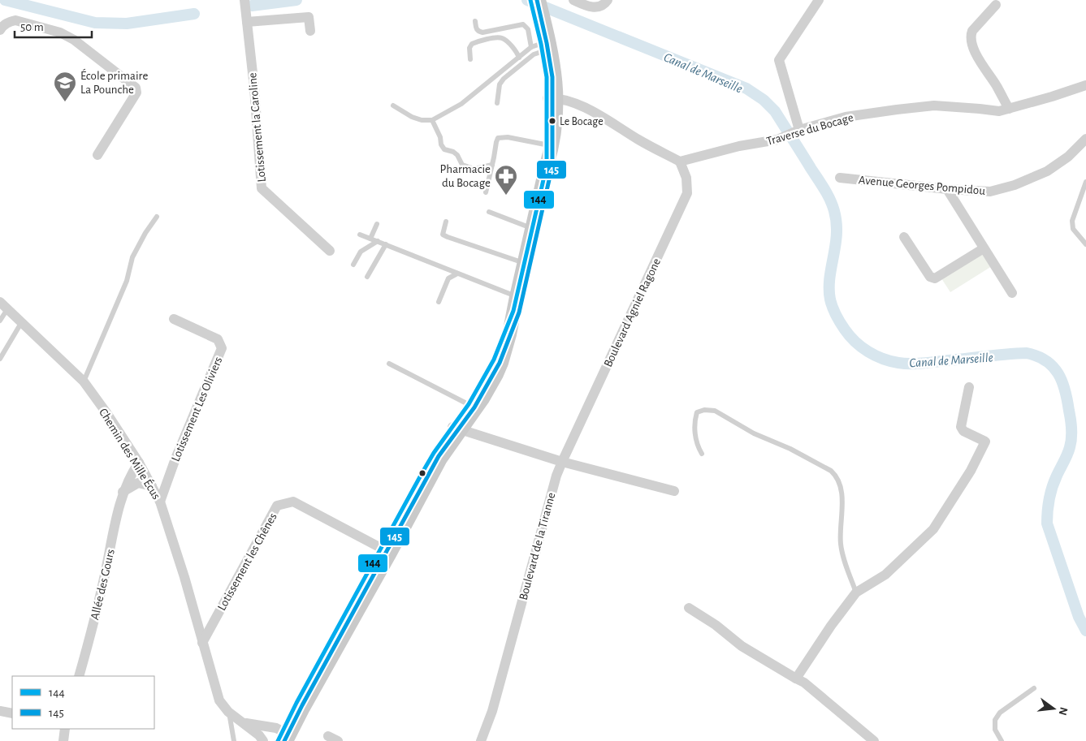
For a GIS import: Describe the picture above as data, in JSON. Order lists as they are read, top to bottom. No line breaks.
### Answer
{"streets":{"street":["Lotissement la Caroline","Traverse du Bocage","Avenue Georges Pompidou","Boulevard Agniel Ragone","Lotissement Les Oliviers","Chemin des Mille Écus","Boulevard de la Tiranne","Lotissement les Chênes","Allée des Gours"]},"crossings":[["Traverse du Bocage","Boulevard Agniel Ragone"],["Boulevard Agniel Ragone","Boulevard de la Tiranne"],["Lotissement Les Oliviers","Chemin des Mille Écus"],["Chemin des Mille Écus","Lotissement les Chênes"],["Chemin des Mille Écus","Allée des Gours"]],"water":["Canal de Marseille"],"places":{"school or university":["École primaire La Pounche"],"other":["Le Bocage"],"pharmacy":["Pharmacie du Bocage"]},"lines":["transit line 144","transit line 145"],"legend":["144","145"],"scale_bar":"50 m","north":"right"}
